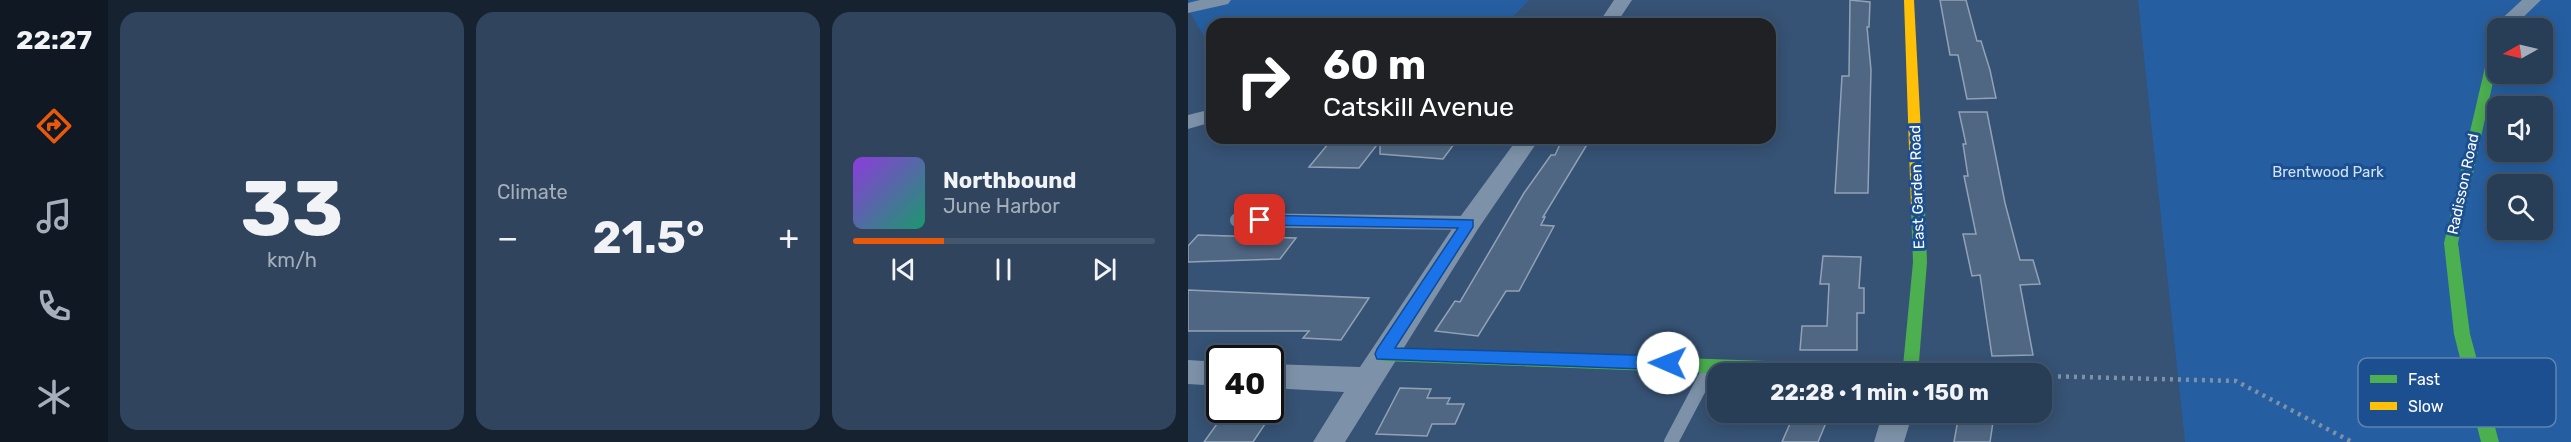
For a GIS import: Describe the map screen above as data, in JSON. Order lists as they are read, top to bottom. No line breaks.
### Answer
{"streets":{"street":["Radisson Road","East Garden Road"]},"parks":["Brentwood Park"],"legend":["Fast","Slow"],"north":"left","page":{"tabs":"22:27","tile":[["33","km/h"],"Climate"],"turn":["60 m","Catskill Avenue"],"song":["Northbound","June Harbor"],"heat":["−","21.5°","+"],"limit":"40","trip":"22:28 · 1 min · 150 m"}}
